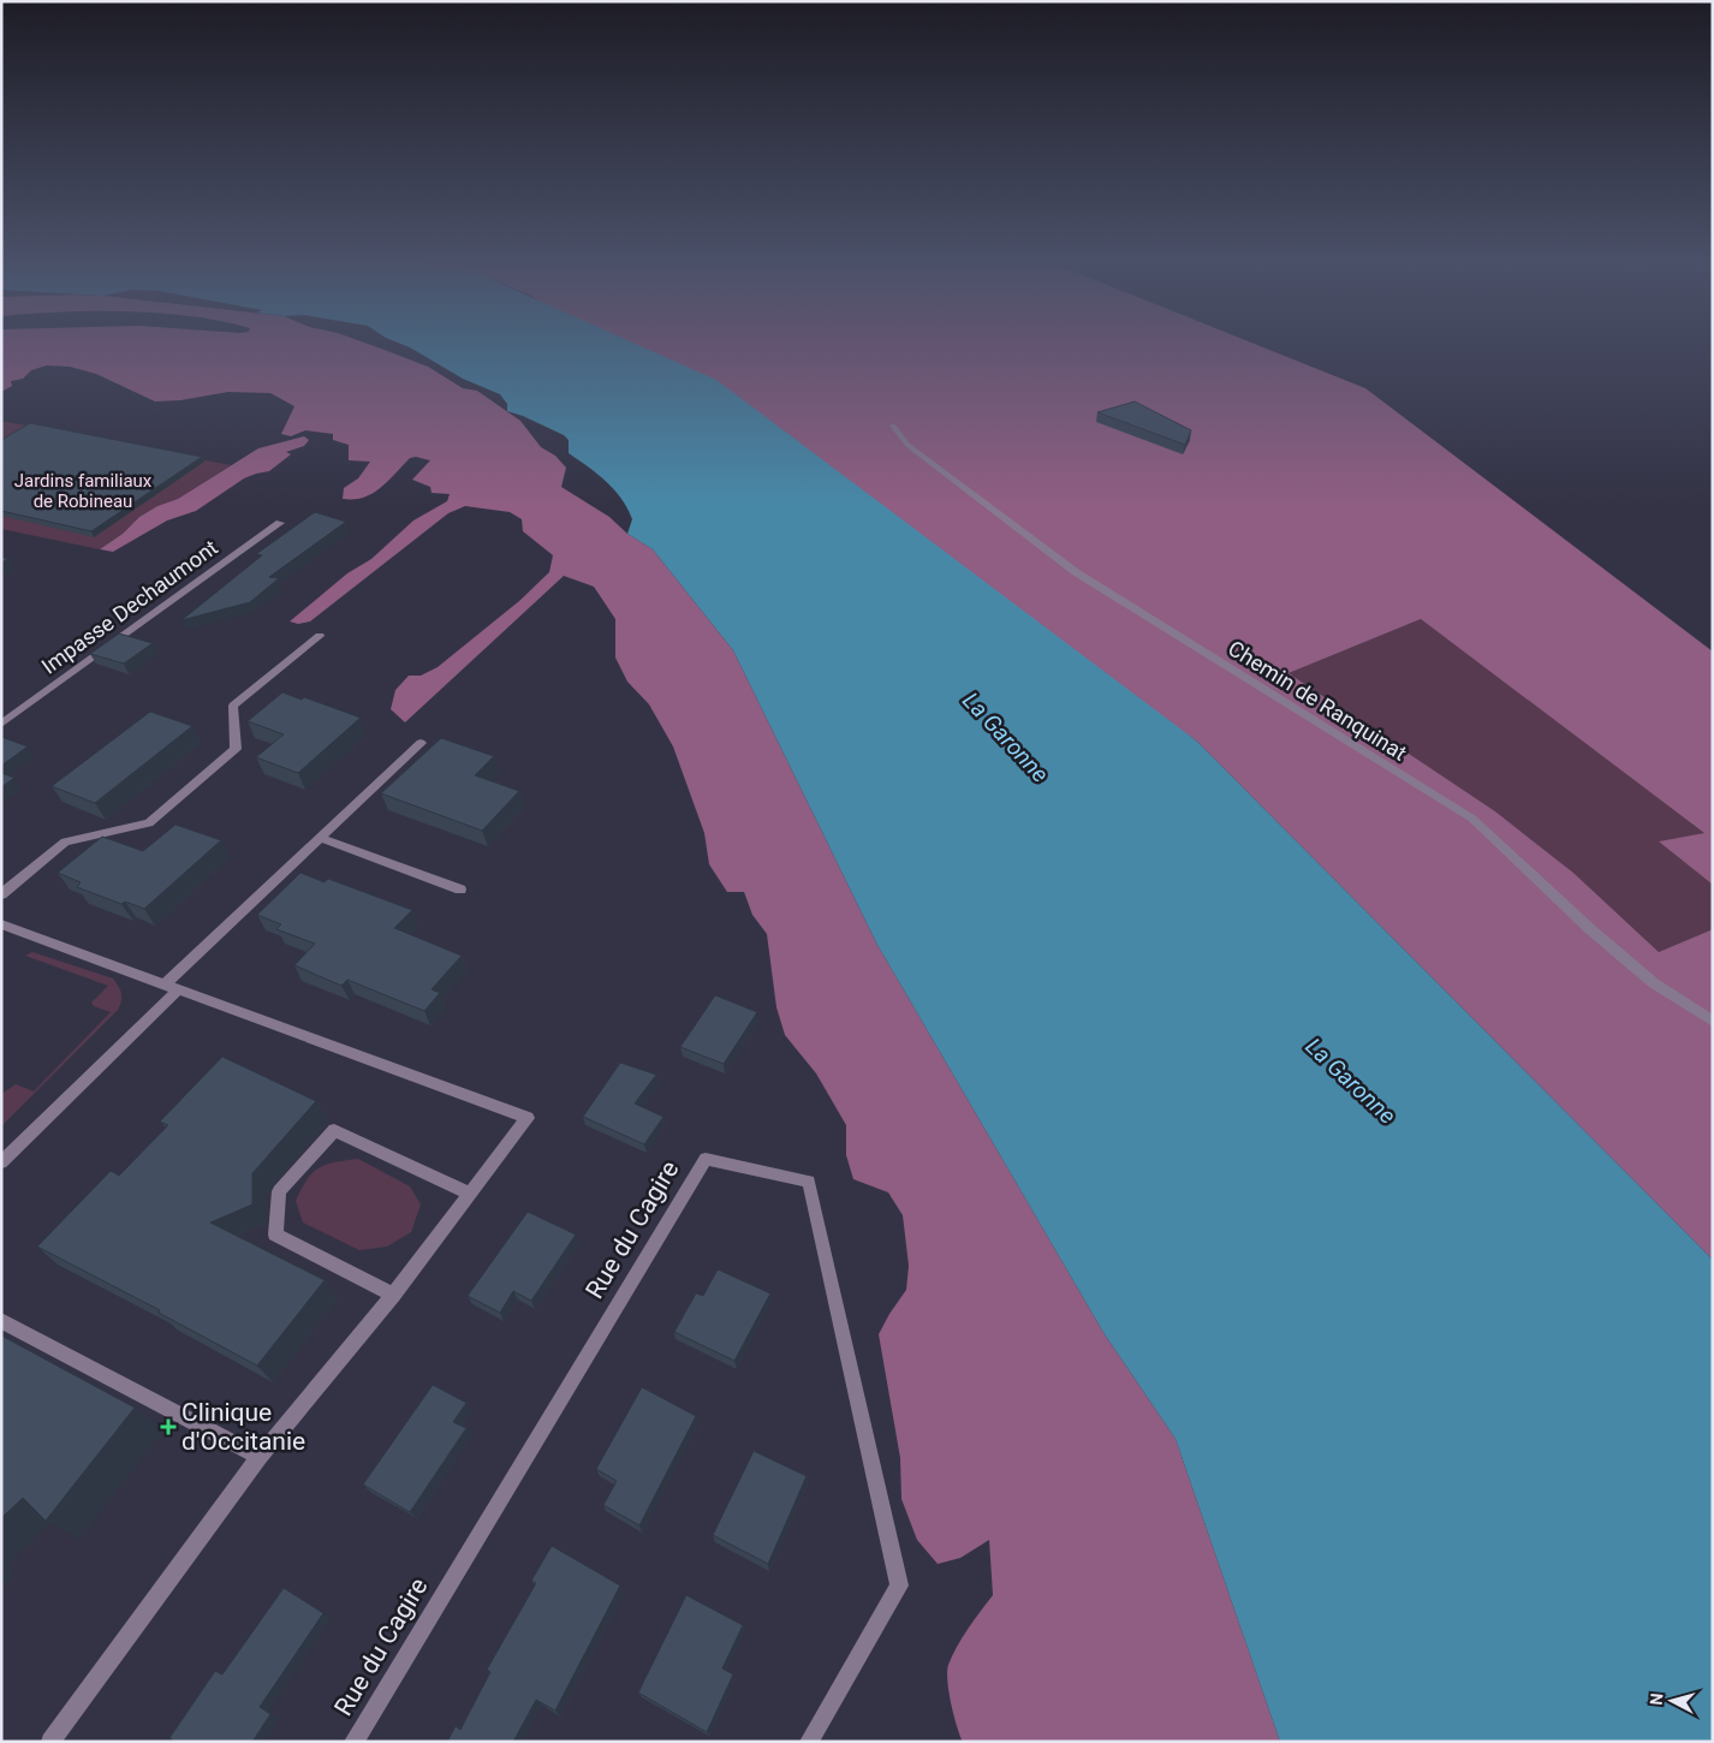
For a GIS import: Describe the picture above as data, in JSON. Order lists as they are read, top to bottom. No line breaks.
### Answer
{"streets":{"street":["Impasse Dechaumont","Chemin de Ranquinat","Rue du Cagire"]},"water":["La Garonne"],"parks":["Jardins familiaux de Robineau"],"places":{"health":["Clinique d'Occitanie"]},"north":"left"}
